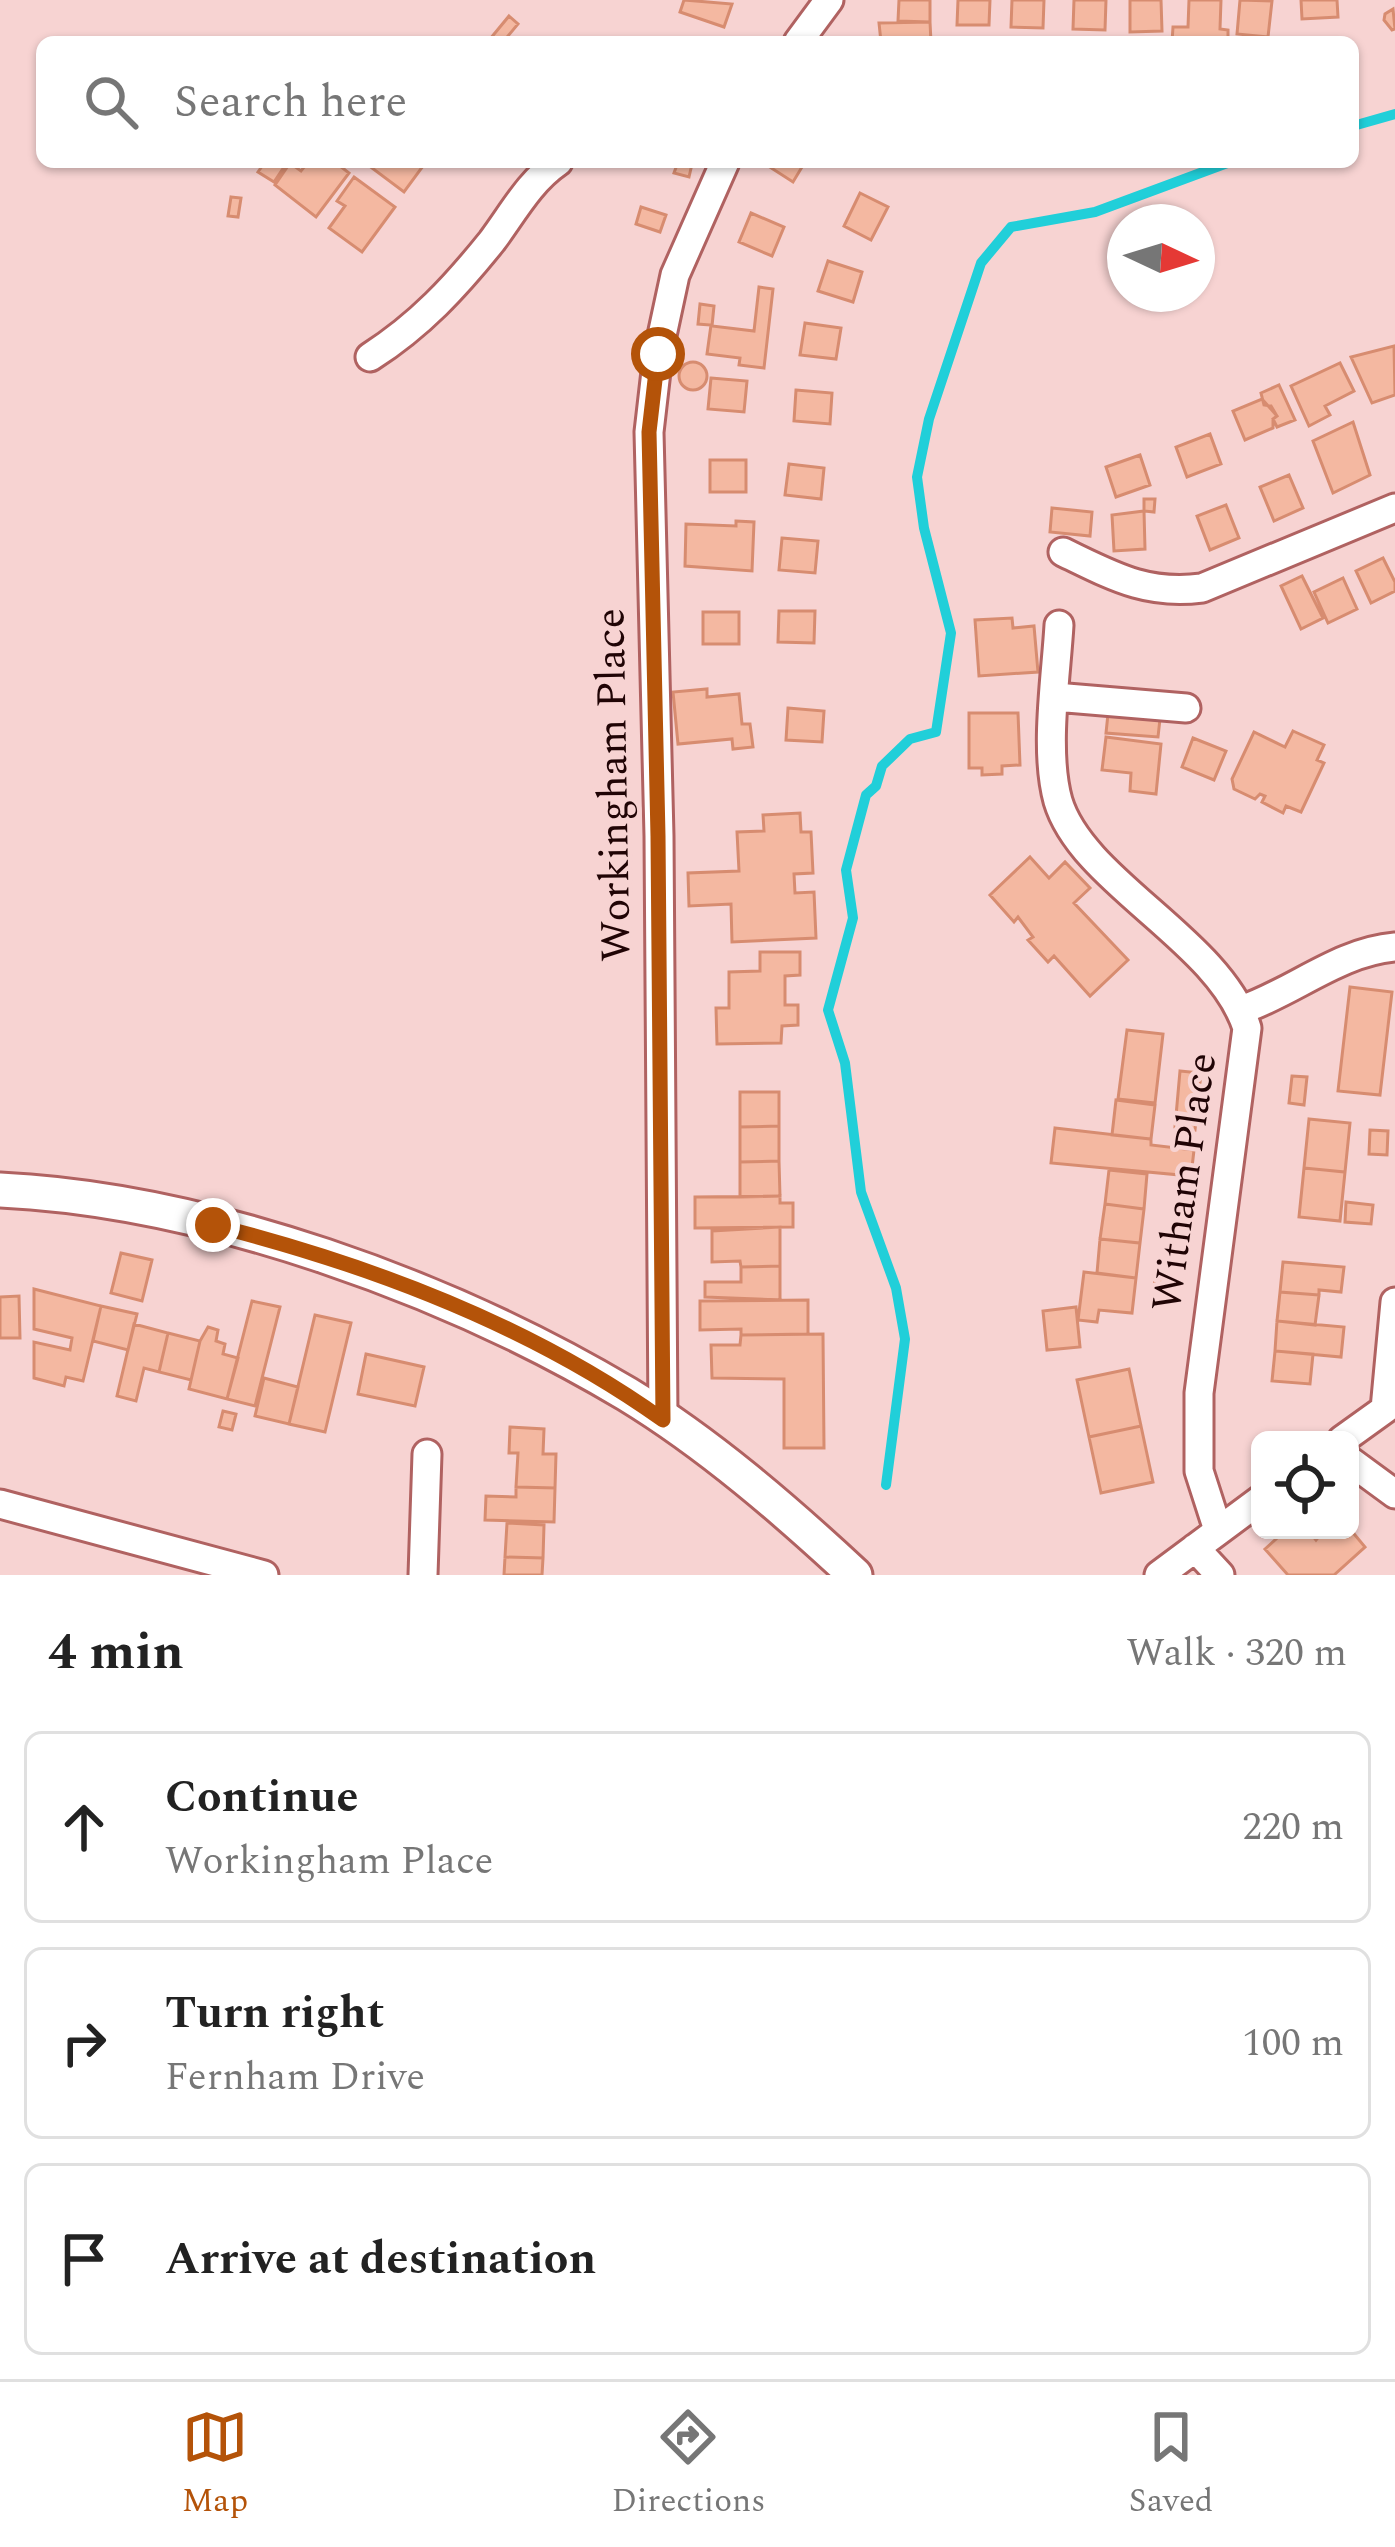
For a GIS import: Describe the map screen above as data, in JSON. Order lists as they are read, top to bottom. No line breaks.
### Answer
{"streets":{"street":["Workingham Place","Witham Place"]},"north":"right","page":{"search":"Search here","heading":["4 min","Walk · 320 m"],"list":[["Continue","Workingham Place","220 m"],["Turn right","Fernham Drive","100 m"],"Arrive at destination"],"nav":["Map","Directions","Saved"]}}
